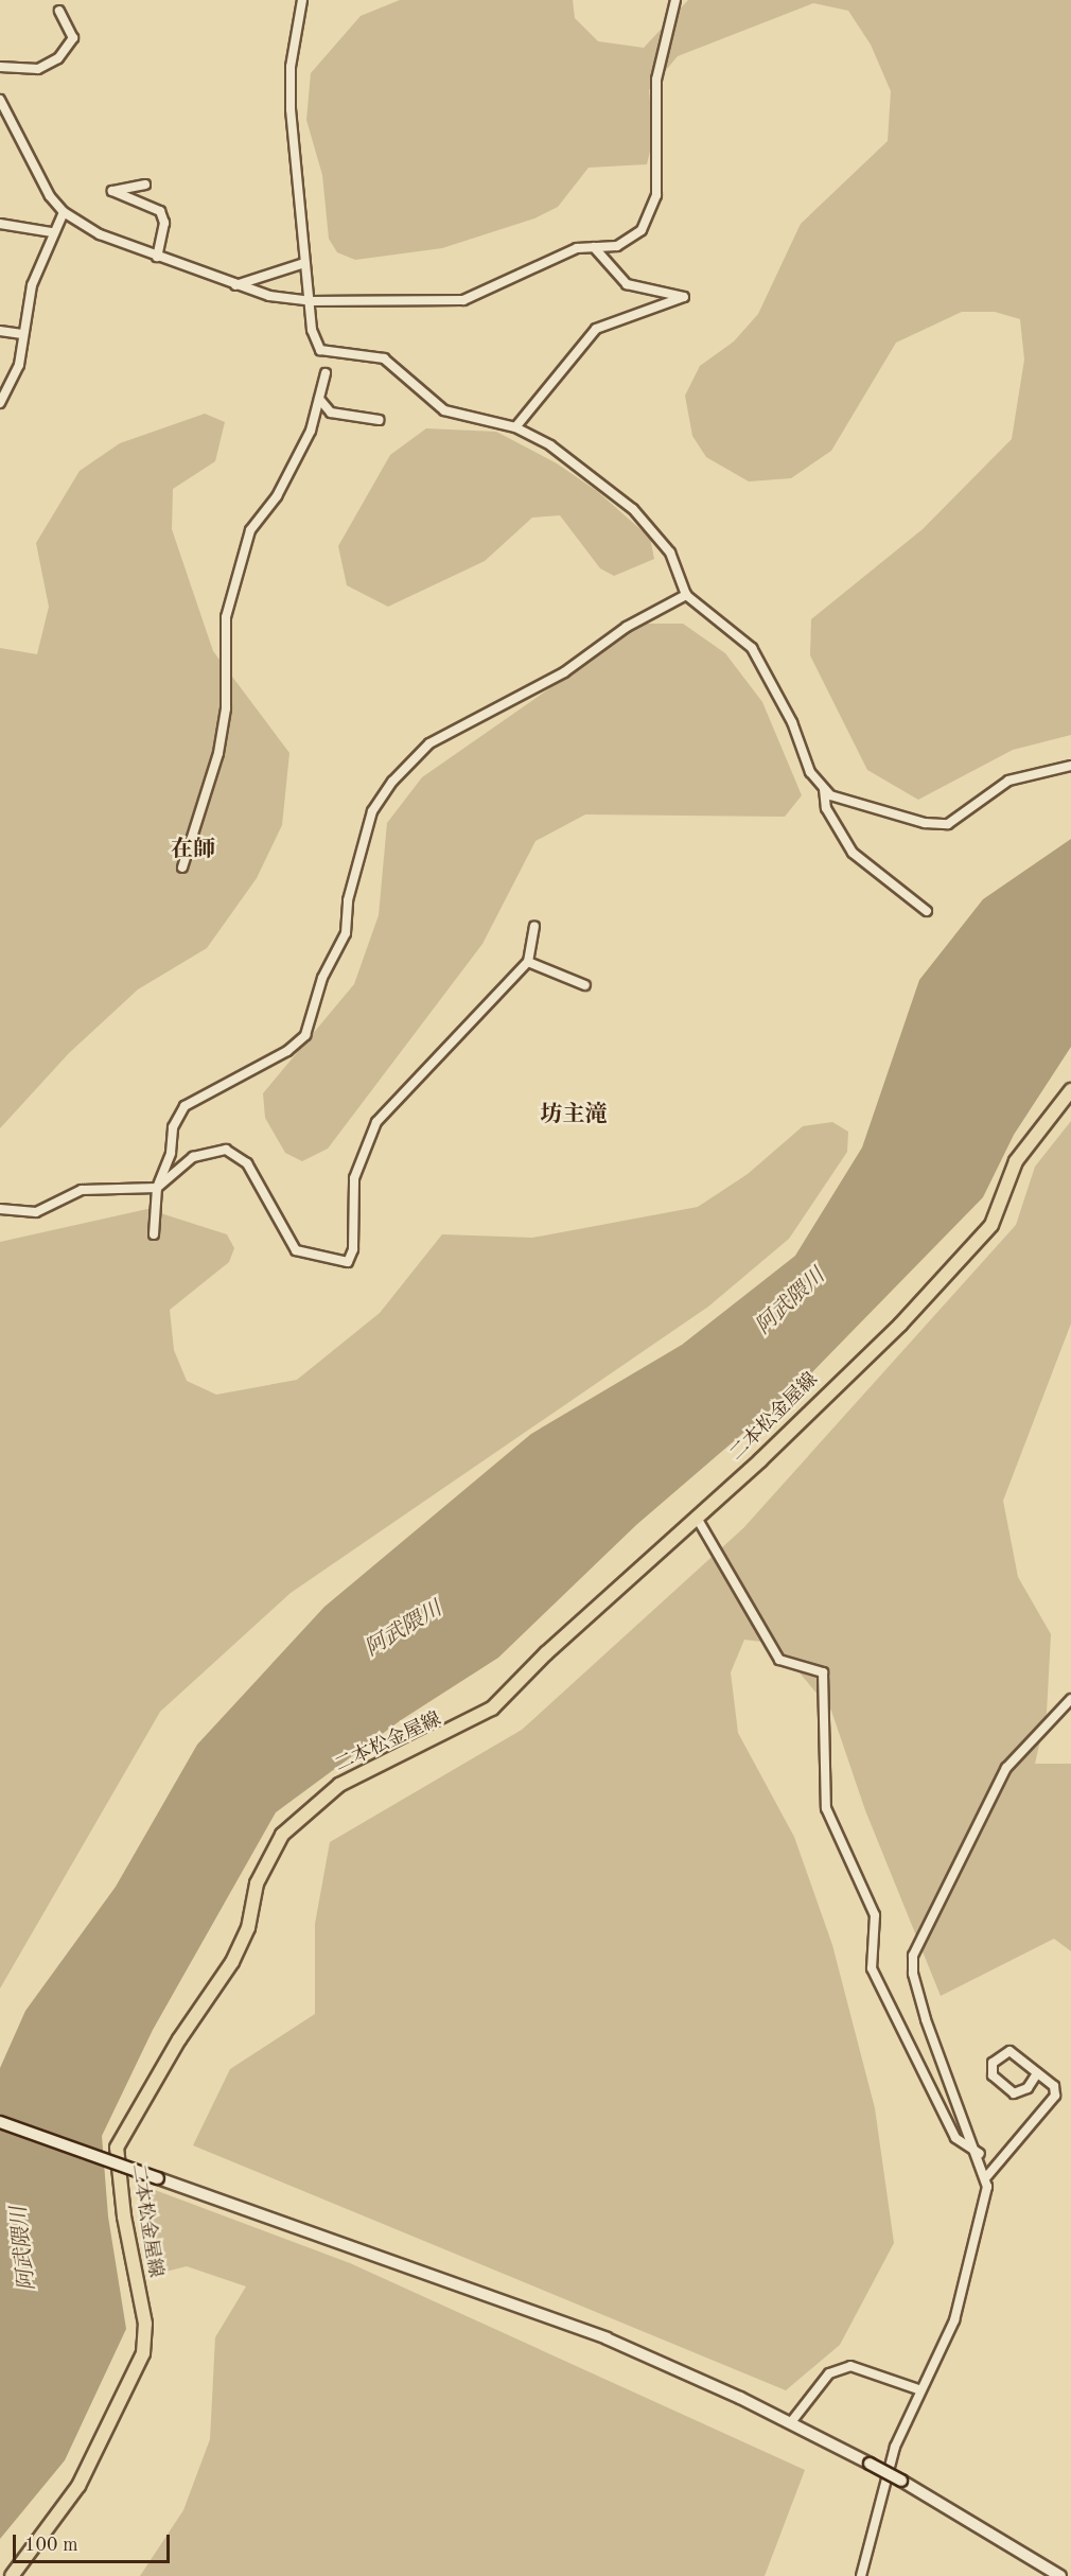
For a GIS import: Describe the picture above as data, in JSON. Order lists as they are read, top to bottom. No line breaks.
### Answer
{"streets":{"main road":["二本松金屋線"]},"districts":["在師","坊主滝"],"water":["阿武隈川"],"scale_bar":"100 m"}
